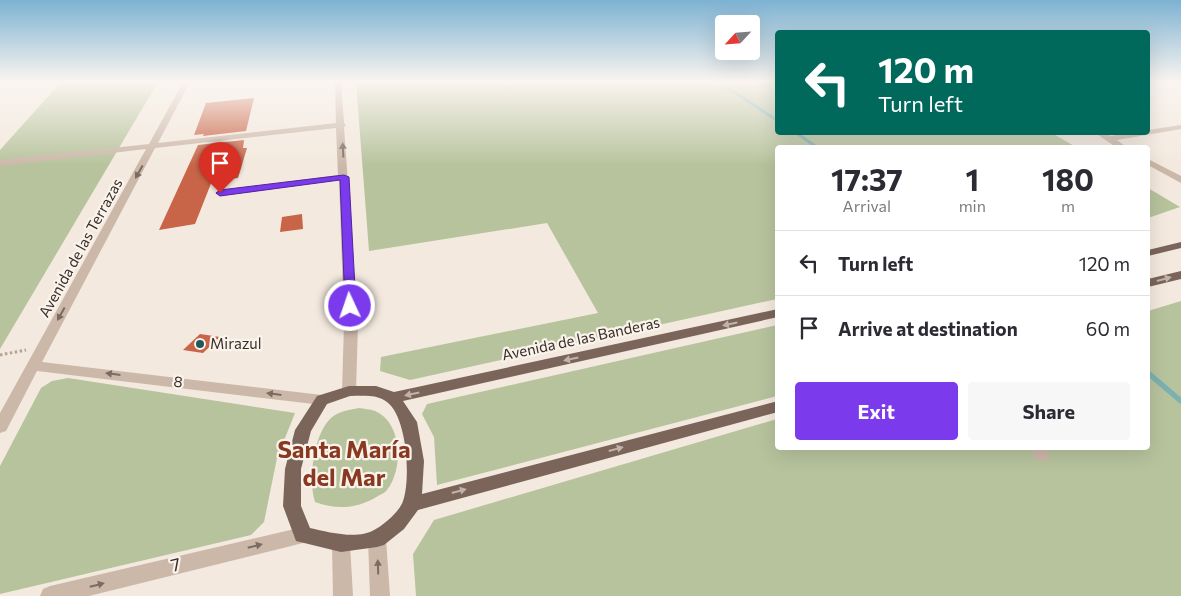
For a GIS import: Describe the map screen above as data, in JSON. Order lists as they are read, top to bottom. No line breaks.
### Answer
{"streets":{"main road":["Avenida de las Banderas"],"street":["Avenida de las Terrazas","8","7"]},"crossings":[["Avenida de las Terrazas","8"],["Avenida de las Banderas","8"],["Avenida de las Banderas","7"],["8","7"]],"one_way":["Avenida de las Terrazas","8","7"],"districts":["Santa María del Mar"],"places":["Mirazul"],"north":"bottom left","page":{"turn":["120 m","Turn left"],"eta":["17:37","Arrival","1","min","180","m"],"list":[{"name":"Turn left","value":"120 m"},{"name":"Arrive at destination","value":"60 m"}],"buttons":["Exit","Share"]}}
